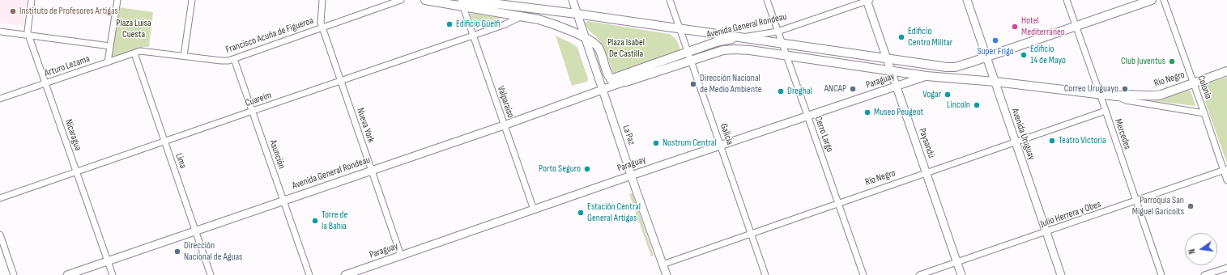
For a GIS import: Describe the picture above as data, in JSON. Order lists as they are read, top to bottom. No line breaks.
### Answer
{"streets":{"main road":["Avenida General Rondeau","Río Negro"],"street":["Francisco Acuña de Figueroa","Arturo Lezama","Paraguay","Colonia","Cuareim","Valparaíso","Nueva York","Galicia","Cerro Largo","Avenida Uruguay","Mercedes","Nicaragua","La Paz","Paysandú","Asunción","Lima","Julio Herrera y Obes"]},"crossings":[["Avenida General Rondeau","Río Negro"],["Avenida General Rondeau","Valparaíso"],["Avenida General Rondeau","Nueva York"],["Avenida General Rondeau","Galicia"],["Avenida General Rondeau","Cerro Largo"],["Avenida General Rondeau","Nicaragua"],["Avenida General Rondeau","La Paz"],["Avenida General Rondeau","Paysandú"],["Avenida General Rondeau","Asunción"],["Avenida General Rondeau","Lima"],["Francisco Acuña de Figueroa","Arturo Lezama"],["Francisco Acuña de Figueroa","Nueva York"],["Francisco Acuña de Figueroa","Asunción"],["Francisco Acuña de Figueroa","Lima"],["Arturo Lezama","Nicaragua"],["Arturo Lezama","Lima"],["Río Negro","Paraguay"],["Río Negro","Colonia"],["Río Negro","Galicia"],["Río Negro","Cerro Largo"],["Río Negro","Avenida Uruguay"],["Río Negro","Mercedes"],["Río Negro","La Paz"],["Río Negro","Paysandú"],["Paraguay","Valparaíso"],["Paraguay","Nueva York"],["Paraguay","Galicia"],["Paraguay","Cerro Largo"],["Paraguay","La Paz"],["Paraguay","Paysandú"],["Colonia","Julio Herrera y Obes"],["Cuareim","Valparaíso"],["Cuareim","Nueva York"],["Cuareim","Nicaragua"],["Cuareim","Asunción"],["Cuareim","Lima"],["Avenida Uruguay","Julio Herrera y Obes"],["Mercedes","Julio Herrera y Obes"],["Paysandú","Julio Herrera y Obes"]],"parks":["Plaza Luisa Cuesta","Plaza Isabel De Castilla"],"places":["Instituto de Profesores Artigas","Edificio Gûelfi","Hotel Mediterráneo","Edificio Centro Militar","Super Frigo","Edificio 14 de Mayo","Club Juventus","Dirección Nacional de Medio Ambiente","ANCAP","Correo Uruguayo","Dreghal","Vogar","Lincoln","Museo Peugeot","Teatro Victoria","Nostrum Central","Porto Seguro","Parroquia San Miguel Garicoits","Estación Central General Artigas","Torre de la Bahía","Dirección Nacional de Aguas"],"north":"left"}
